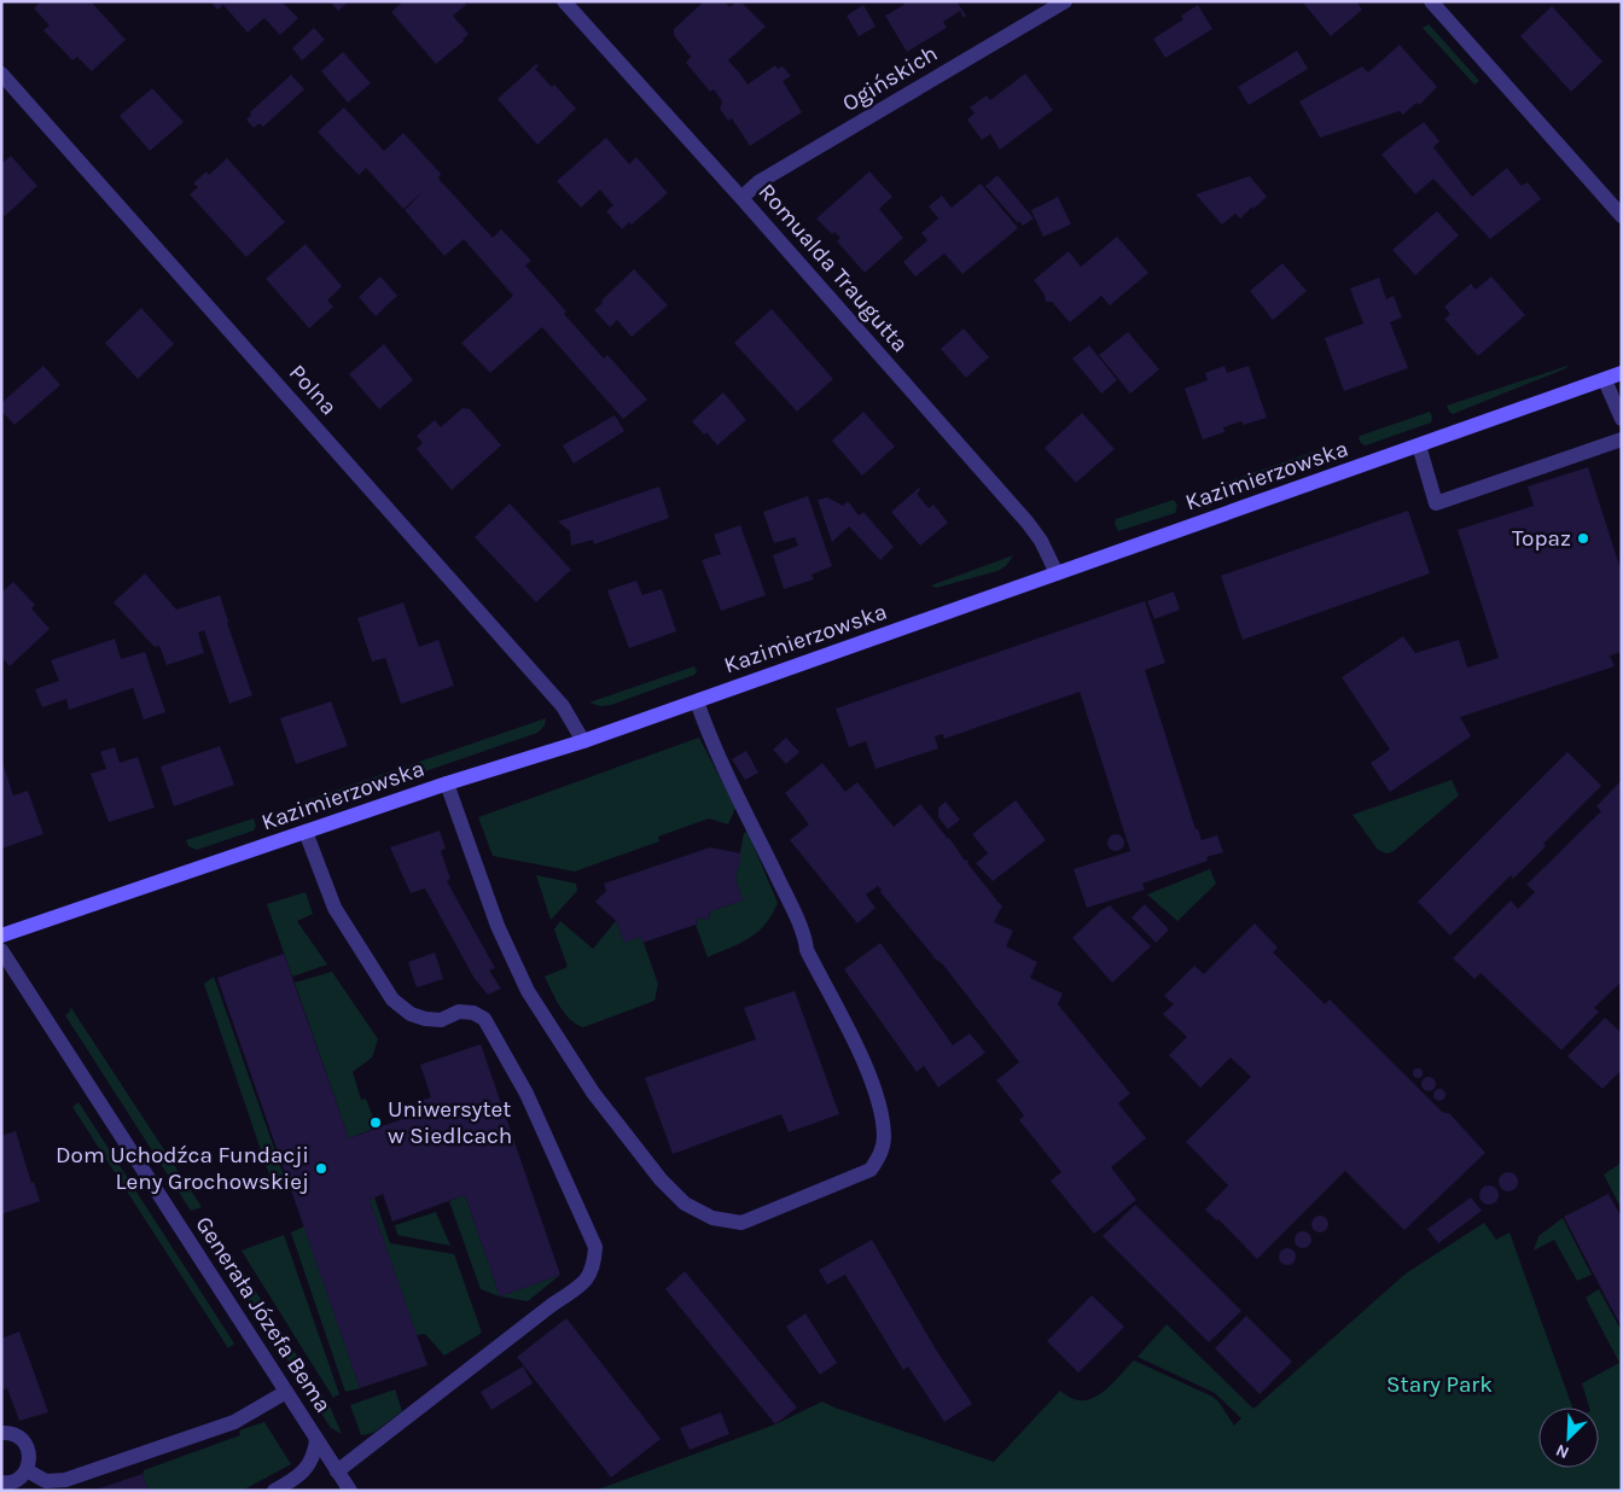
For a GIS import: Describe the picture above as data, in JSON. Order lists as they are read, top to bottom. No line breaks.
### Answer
{"streets":{"main road":["Kazimierzowska"],"street":["Ogińskich","Romualda Traugutta","Polna","Generała Józefa Bema"]},"crossings":[["Ogińskich","Romualda Traugutta"],["Romualda Traugutta","Kazimierzowska"],["Polna","Kazimierzowska"]],"parks":["Stary Park"],"places":["Topaz","Uniwersytet w Siedlcach","Dom Uchodźca Fundacji Leny Grochowskiej"],"north":"bottom left"}
